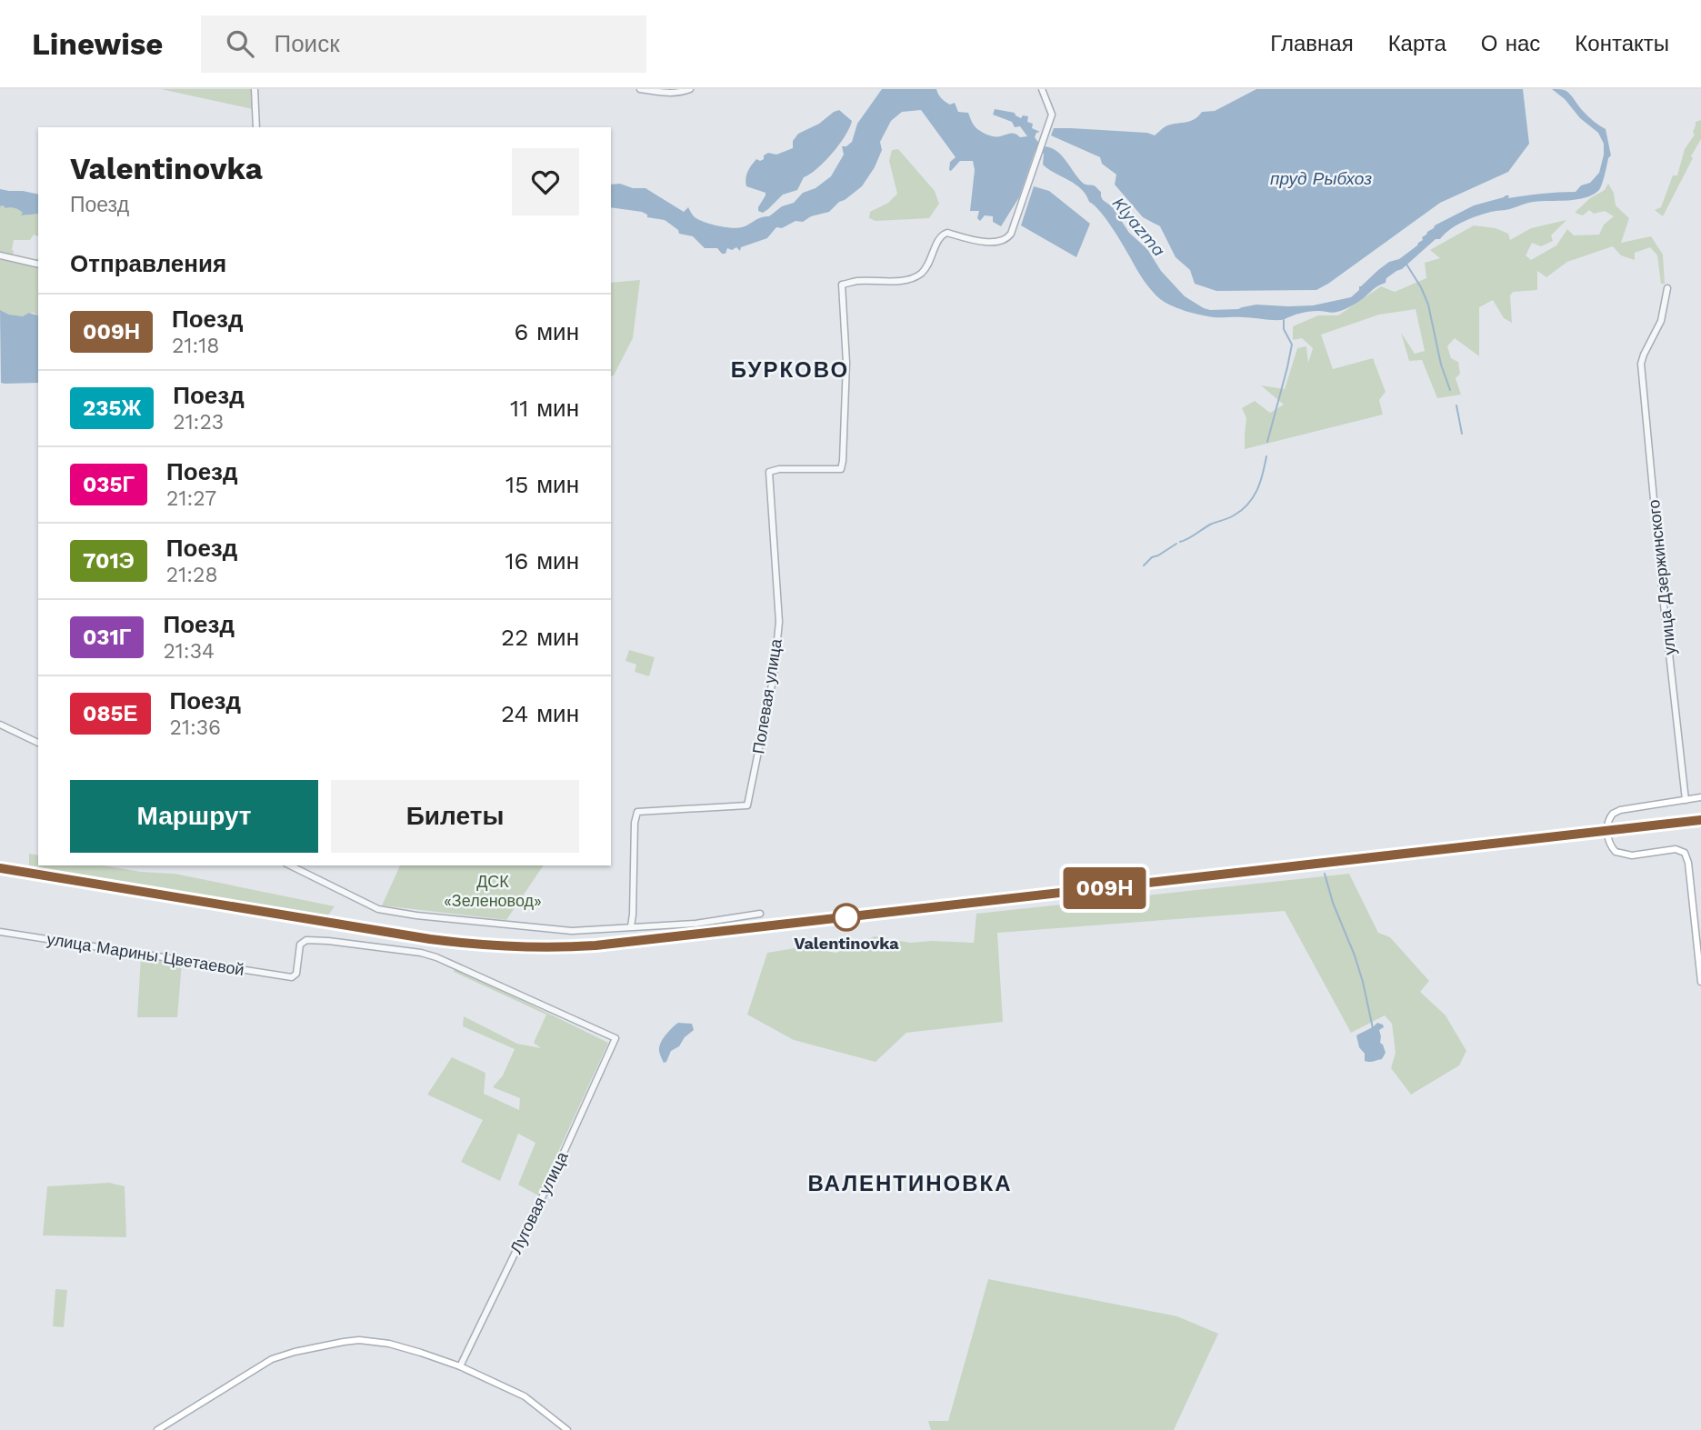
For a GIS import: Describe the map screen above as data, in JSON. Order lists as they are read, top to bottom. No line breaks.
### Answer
{"streets":{"street":["улица Дзержинского","Полевая улица","улица Марины Цветаевой","Луговая улица"]},"crossings":[["улица Марины Цветаевой","Луговая улица"]],"districts":["БУРКОВО","ВАЛЕНТИНОВКА"],"water":["пруд Рыбхоз","Klyazma"],"parks":["ДСК «Зеленовод»"],"places":["Valentinovka"],"page":{"header":"Linewise","search":"Поиск","nav":["Главная","Карта","О нас","Контакты"],"on_map":"009Н","heading":[["Valentinovka","Поезд"],"Отправления"],"list":[{"mark":"009Н","name":"Поезд","note":"21:18","value":"6 мин"},{"mark":"235Ж","name":"Поезд","note":"21:23","value":"11 мин"},{"mark":"035Г","name":"Поезд","note":"21:27","value":"15 мин"},{"mark":"701Э","name":"Поезд","note":"21:28","value":"16 мин"},{"mark":"031Г","name":"Поезд","note":"21:34","value":"22 мин"},{"mark":"085Е","name":"Поезд","note":"21:36","value":"24 мин"}],"buttons":["Маршрут","Билеты"]}}
